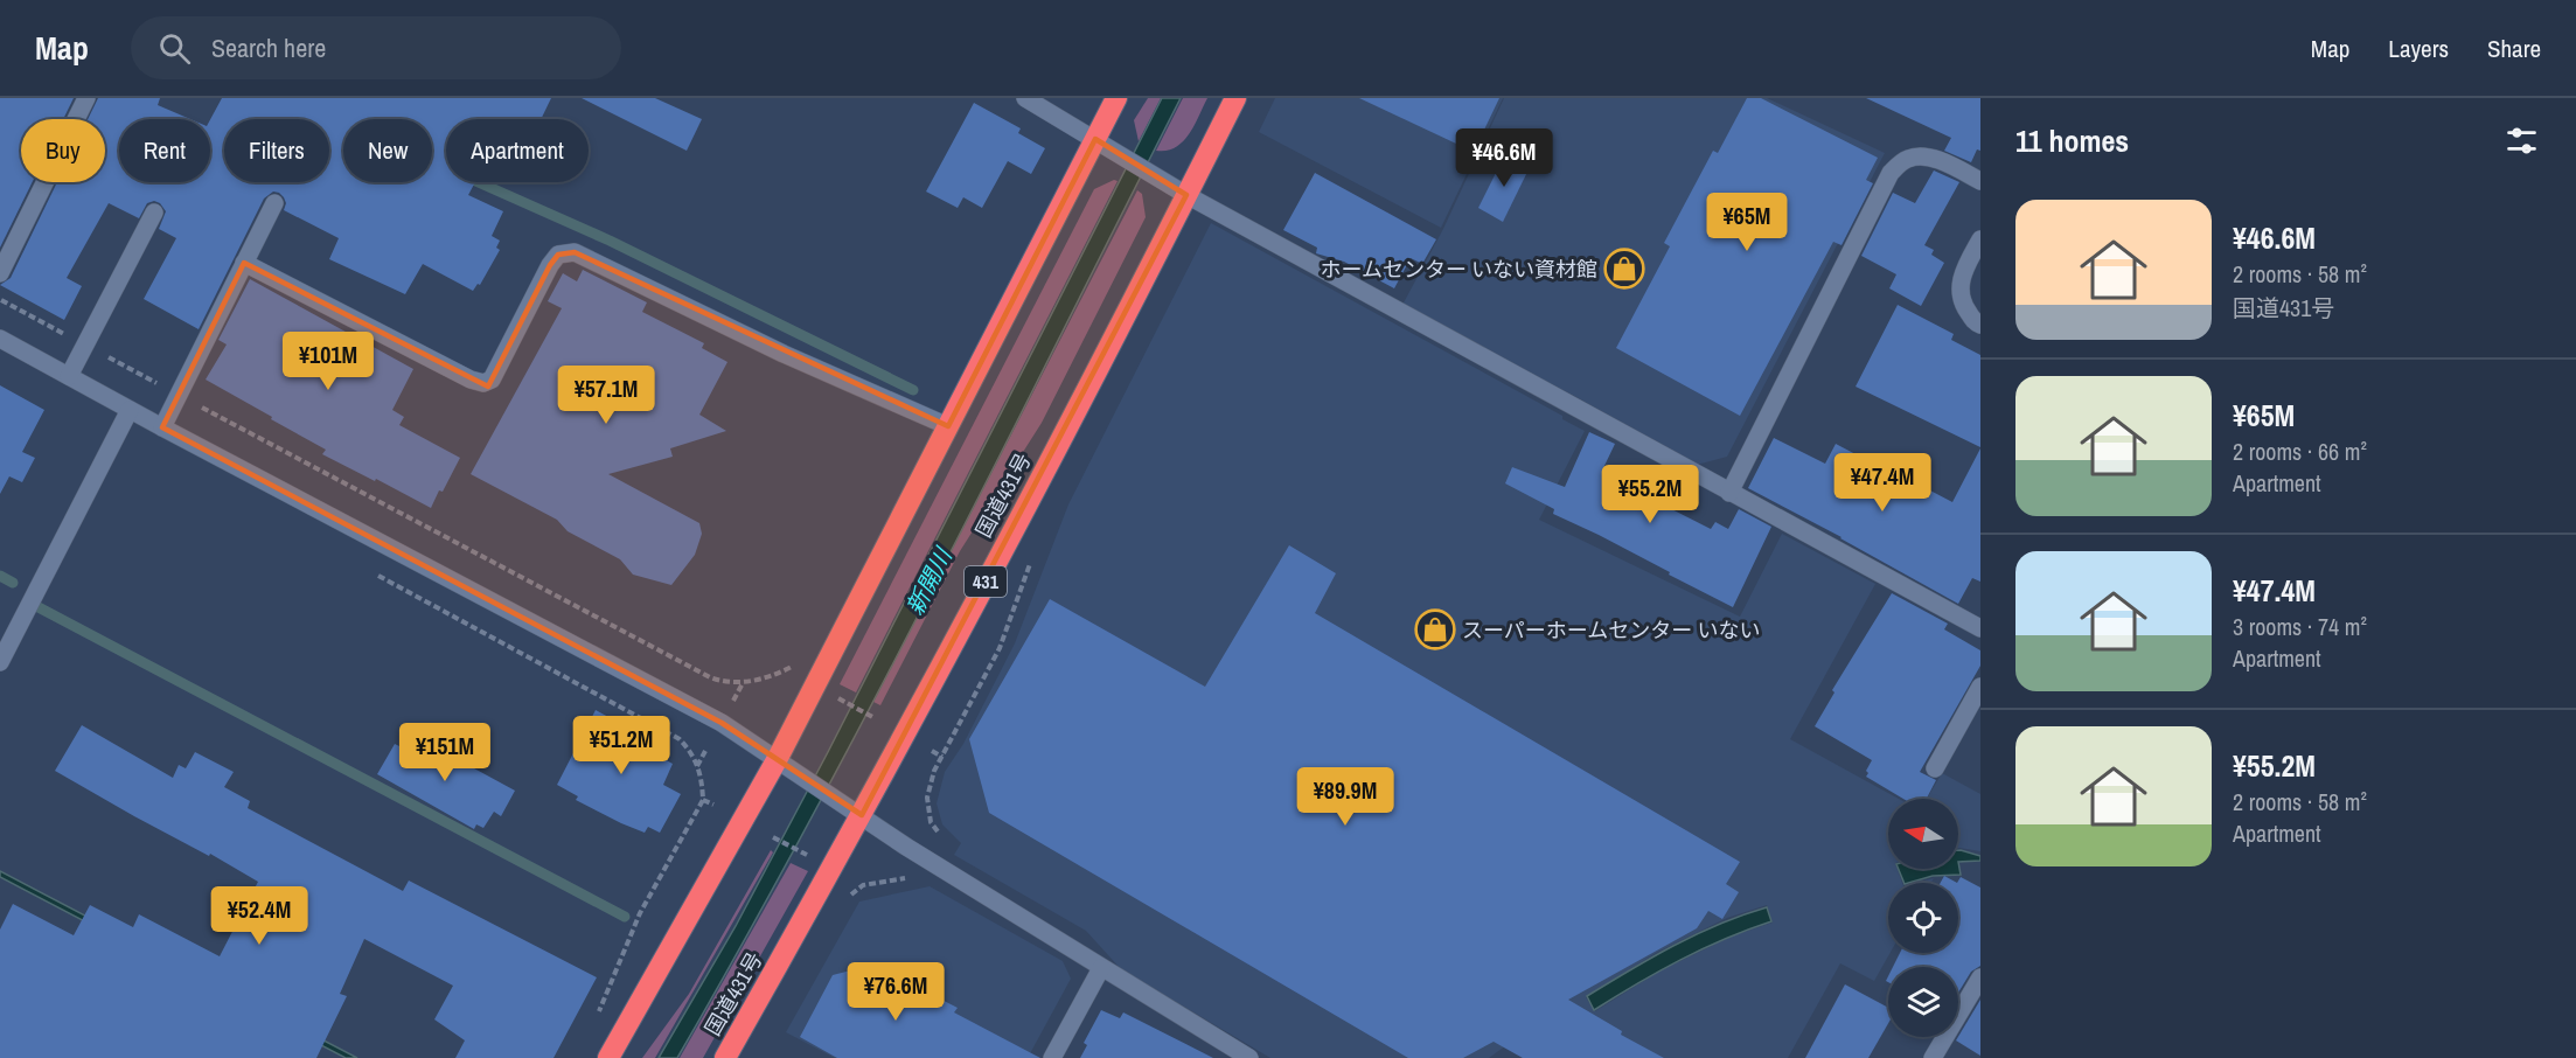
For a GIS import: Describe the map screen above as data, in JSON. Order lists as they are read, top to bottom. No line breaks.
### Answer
{"streets":{"highway":["国道431号","431"]},"water":["新開川"],"places":{"shop":["ホームセンター いない資材館","スーパーホームセンター いない"]},"north":"left","page":{"header":"Map","search":"Search here","nav":["Map","Layers","Share"],"heading":"11 homes","chip":["Buy","Rent","Filters","New","Apartment"],"price":["¥46.6M","¥65M","¥101M","¥57.1M","¥47.4M","¥55.2M","¥51.2M","¥151M","¥89.9M","¥52.4M","¥76.6M"],"list":[{"name":"¥46.6M","note":"2 rooms · 58 m² · 国道431号"},{"name":"¥65M","note":"2 rooms · 66 m² · Apartment"},{"name":"¥47.4M","note":"3 rooms · 74 m² · Apartment"},{"name":"¥55.2M","note":"2 rooms · 58 m² · Apartment"}]}}
